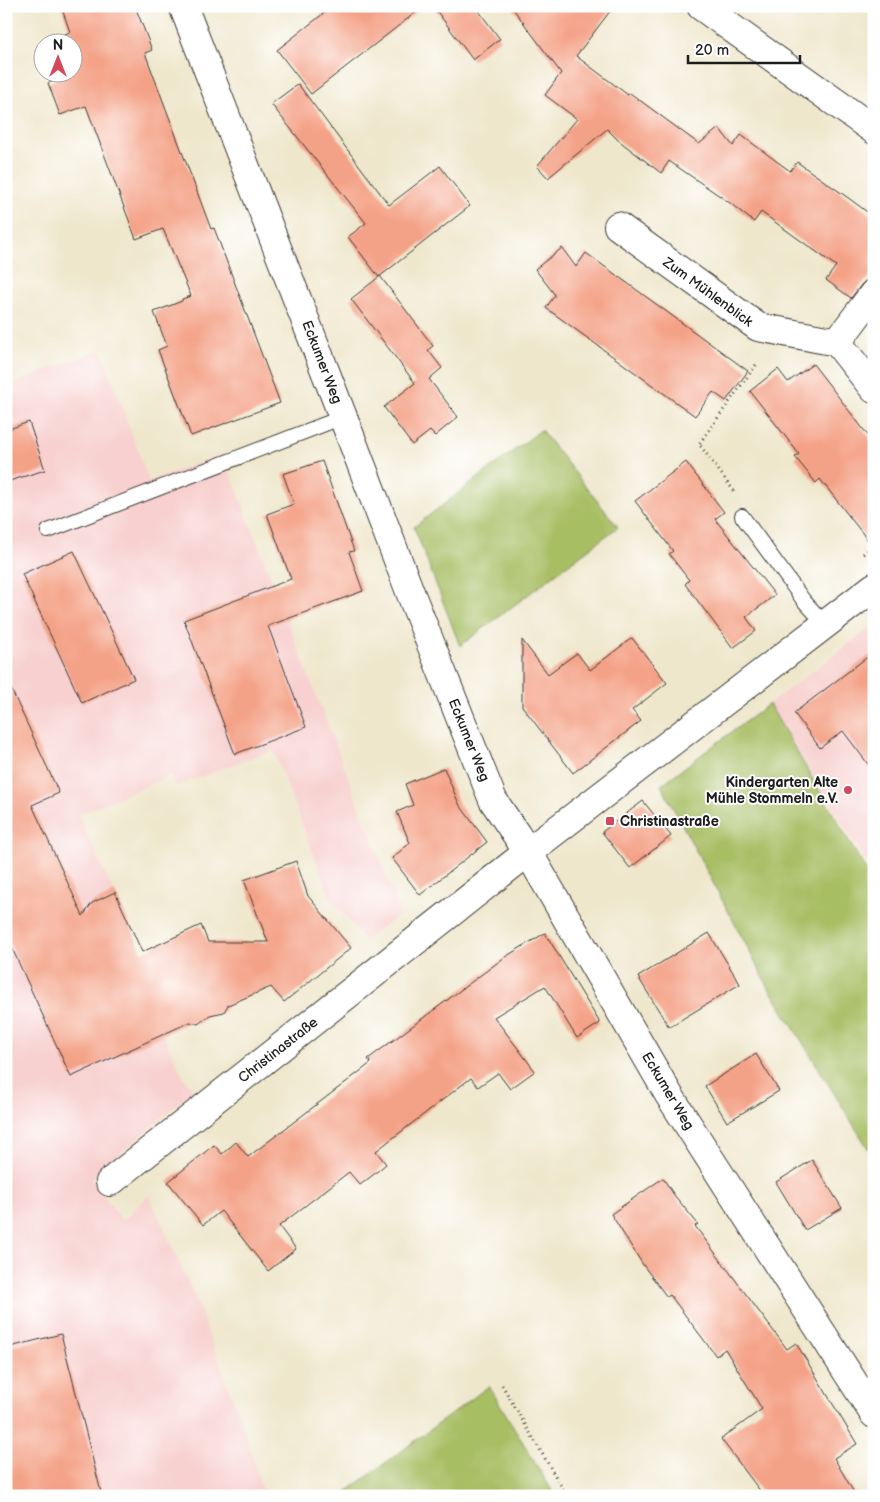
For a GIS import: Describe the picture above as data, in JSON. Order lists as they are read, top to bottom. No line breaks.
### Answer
{"streets":{"street":["Zum Mühlenblick","Eckumer Weg","Christinastraße"]},"crossings":[["Eckumer Weg","Christinastraße"]],"places":{"other":["Kindergarten Alte Mühle Stommeln e.V."],"transit":["Christinastraße"]},"scale_bar":"20 m","north":"top"}
